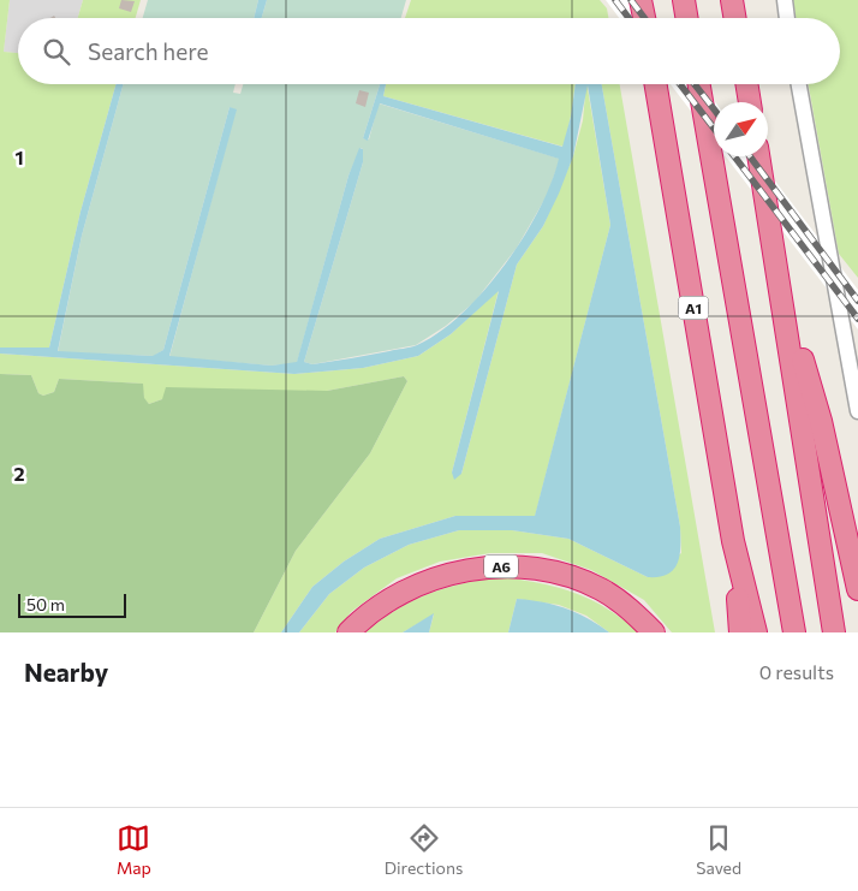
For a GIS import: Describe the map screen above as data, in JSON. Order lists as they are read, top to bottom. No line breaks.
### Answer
{"streets":{"highway":["A1","A6"]},"scale_bar":"50 m","north":"top right","page":{"search":"Search here","scale":"50 m","heading":["Nearby","0 results"],"nav":["Map","Directions","Saved"]},"grid":{"rows":["1","2"]}}
